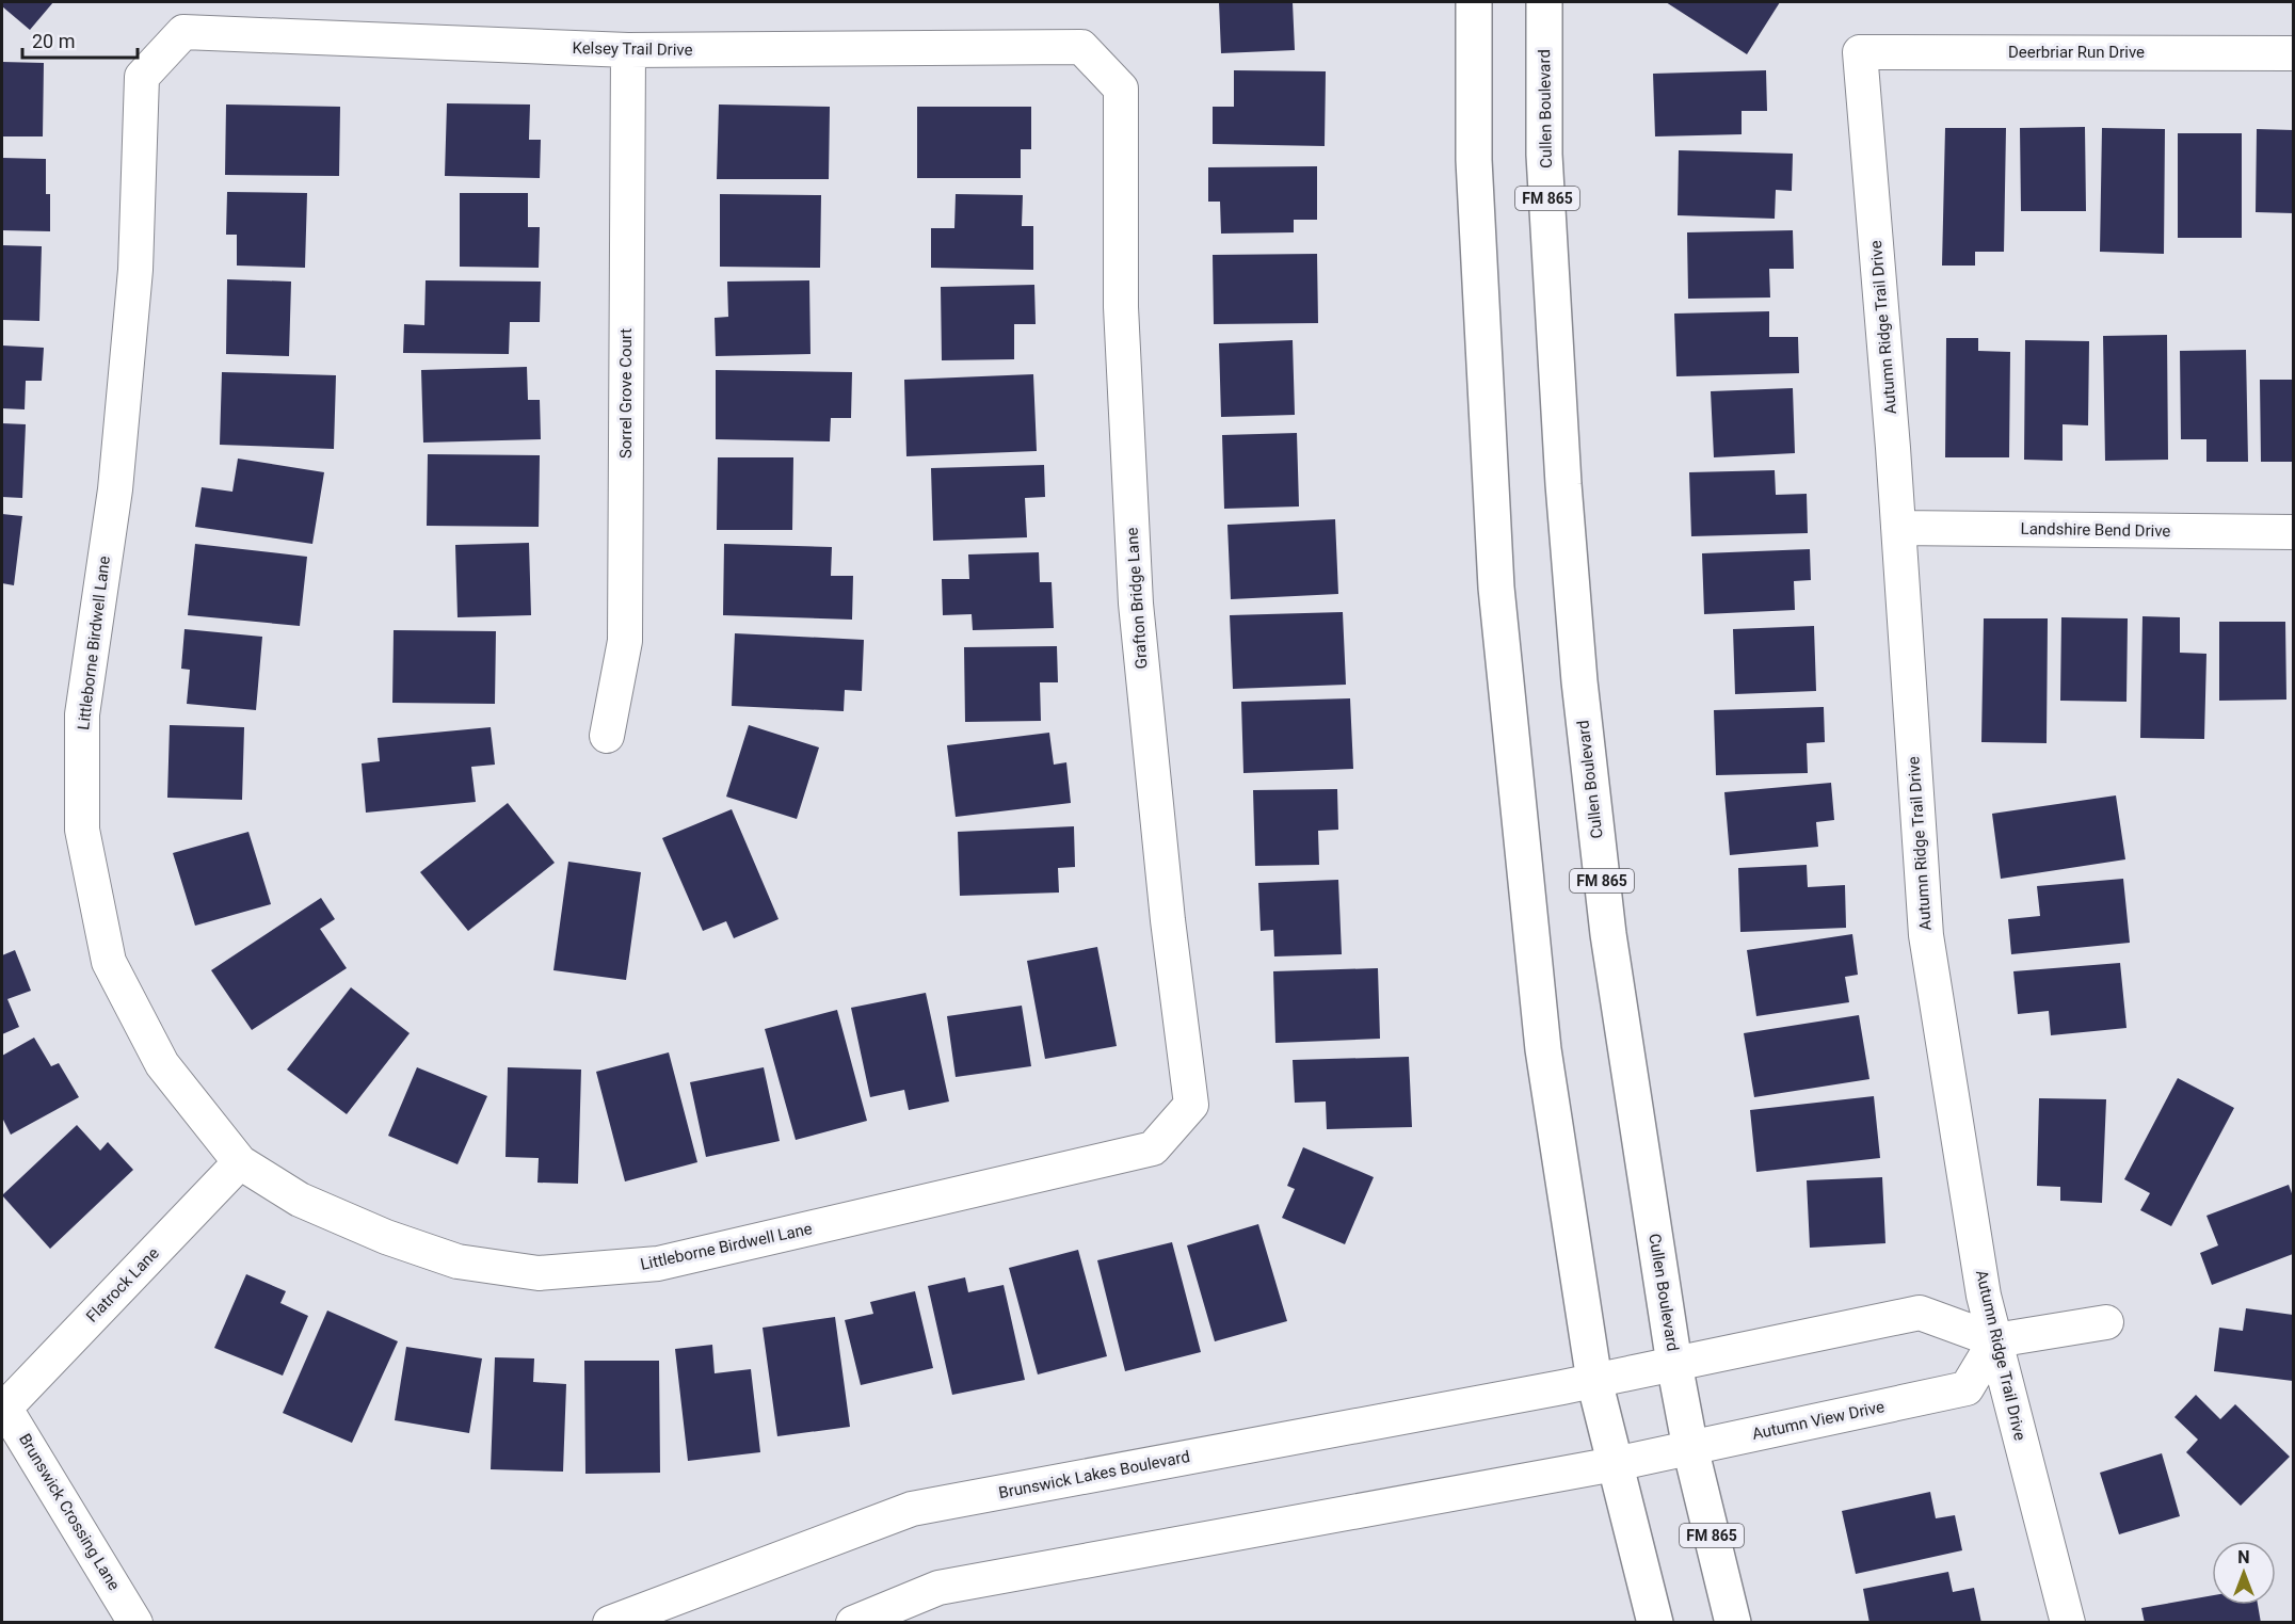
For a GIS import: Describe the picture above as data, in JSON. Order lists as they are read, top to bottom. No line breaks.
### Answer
{"streets":{"main road":["Cullen Boulevard","FM 865"],"street":["Kelsey Trail Drive","Deerbriar Run Drive","Autumn Ridge Trail Drive","Sorrel Grove Court","Landshire Bend Drive","Grafton Bridge Lane","Littleborne Birdwell Lane","Flatrock Lane","Autumn View Drive","Brunswick Lakes Boulevard","Brunswick Crossing Lane"]},"crossings":[["Kelsey Trail Drive","Sorrel Grove Court"],["Kelsey Trail Drive","Grafton Bridge Lane"],["Kelsey Trail Drive","Littleborne Birdwell Lane"],["Deerbriar Run Drive","Autumn Ridge Trail Drive"],["Cullen Boulevard","Autumn View Drive"],["Autumn Ridge Trail Drive","Landshire Bend Drive"],["Autumn Ridge Trail Drive","Autumn View Drive"],["Grafton Bridge Lane","Littleborne Birdwell Lane"],["Littleborne Birdwell Lane","Flatrock Lane"],["Flatrock Lane","Brunswick Crossing Lane"]],"scale_bar":"20 m","north":"top"}
